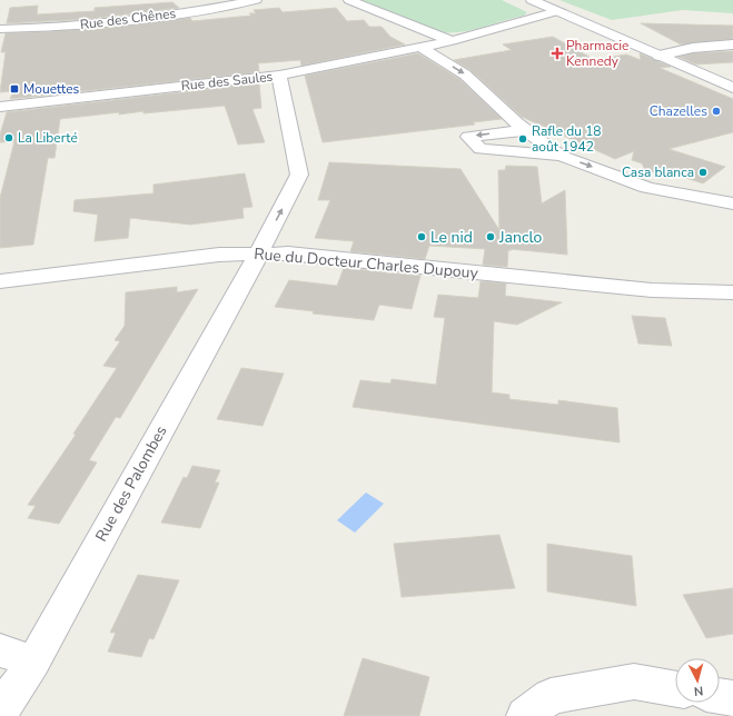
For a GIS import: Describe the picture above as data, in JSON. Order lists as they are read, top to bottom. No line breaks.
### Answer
{"streets":{"street":["Rue des Chênes","Rue des Saules","Rue du Docteur Charles Dupouy","Rue des Palombes"]},"crossings":[["Rue des Saules","Rue des Palombes"],["Rue du Docteur Charles Dupouy","Rue des Palombes"]],"places":{"health":["Pharmacie Kennedy"],"transit":["Mouettes"],"other":["Chazelles","La Liberté","Rafle du 18 août 1942","Casa blanca","Le nid","Janclo"]},"north":"bottom"}
